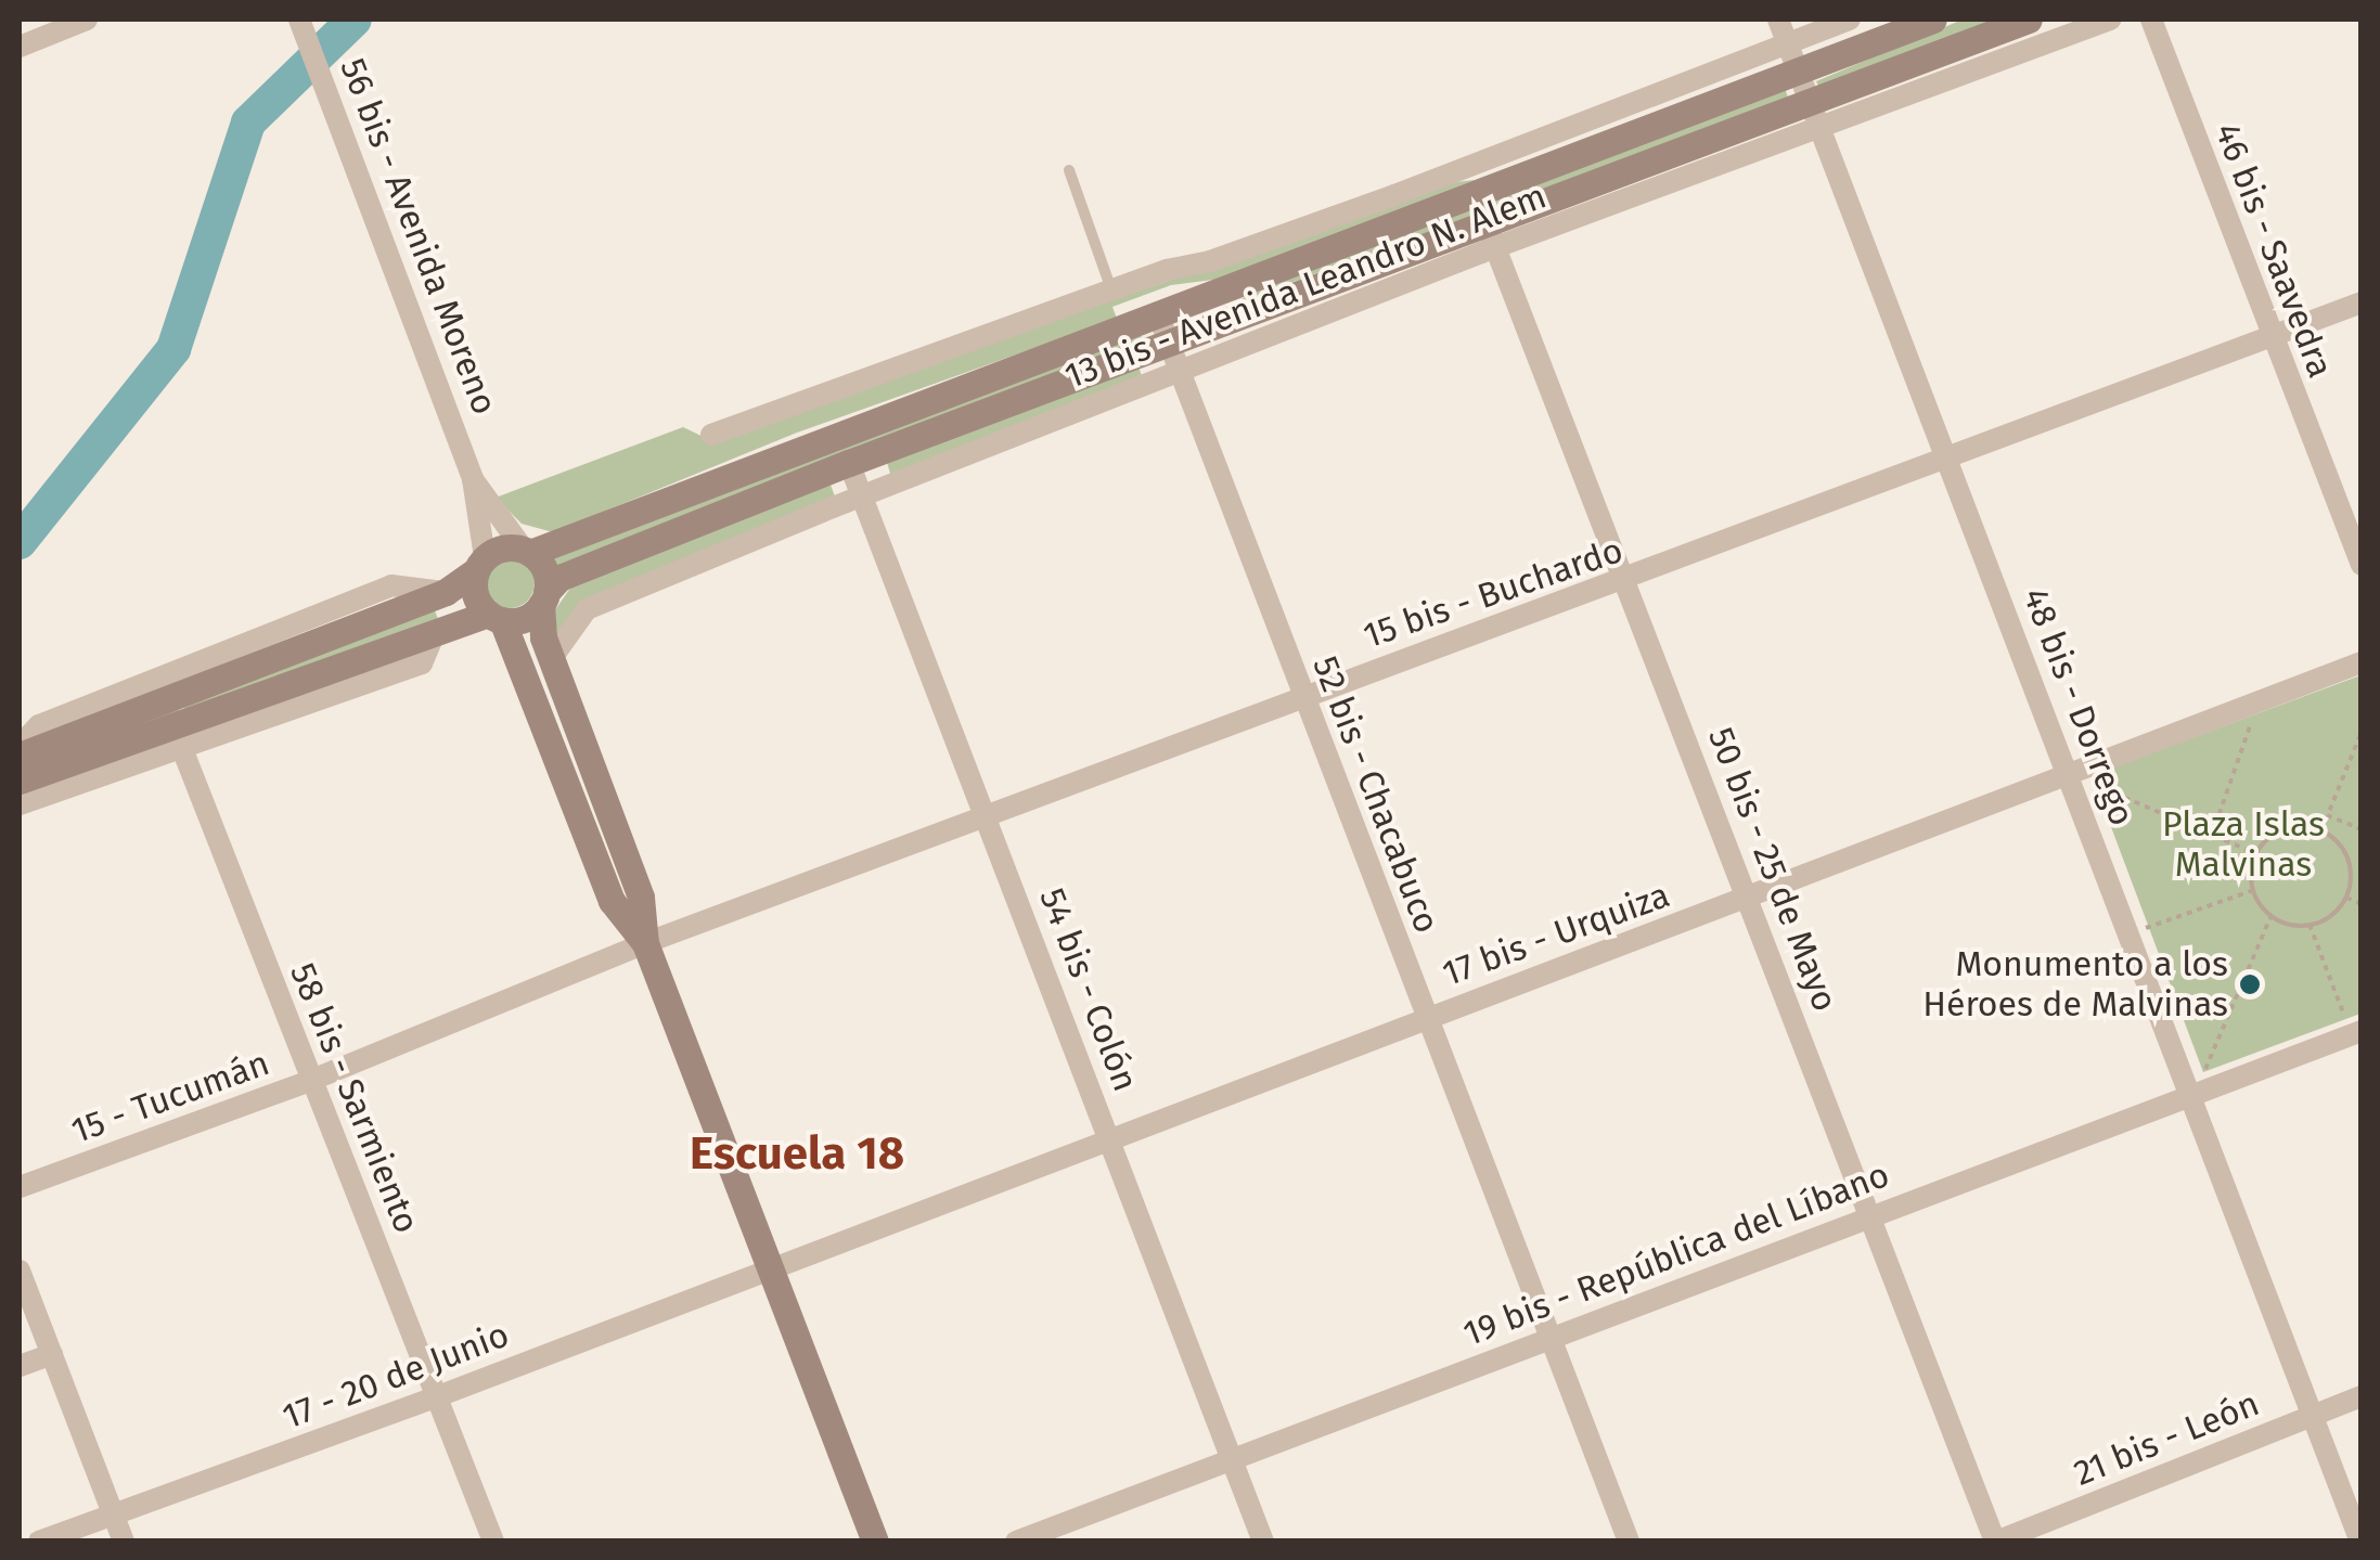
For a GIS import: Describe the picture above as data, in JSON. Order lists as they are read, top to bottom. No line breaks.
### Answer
{"streets":{"main road":["13 bis - Avenida Leandro N. Alem"],"street":["56 bis - Avenida Moreno","46 bis - Saavedra","15 bis - Buchardo","48 bis - Dorrego","52 bis - Chacabuco","50 bis - 25 de Mayo","17 bis - Urquiza","54 bis - Colón","15 - Tucumán","58 bis - Sarmiento","19 bis - República del Líbano","17 - 20 de Junio","21 bis - León"]},"crossings":[["56 bis - Avenida Moreno","13 bis - Avenida Leandro N. Alem"],["46 bis - Saavedra","15 bis - Buchardo"],["13 bis - Avenida Leandro N. Alem","48 bis - Dorrego"],["13 bis - Avenida Leandro N. Alem","52 bis - Chacabuco"],["13 bis - Avenida Leandro N. Alem","50 bis - 25 de Mayo"],["13 bis - Avenida Leandro N. Alem","54 bis - Colón"],["15 bis - Buchardo","48 bis - Dorrego"],["15 bis - Buchardo","52 bis - Chacabuco"],["15 bis - Buchardo","50 bis - 25 de Mayo"],["15 bis - Buchardo","54 bis - Colón"],["15 bis - Buchardo","15 - Tucumán"],["48 bis - Dorrego","17 bis - Urquiza"],["48 bis - Dorrego","19 bis - República del Líbano"],["48 bis - Dorrego","21 bis - León"],["52 bis - Chacabuco","17 bis - Urquiza"],["52 bis - Chacabuco","19 bis - República del Líbano"],["50 bis - 25 de Mayo","17 bis - Urquiza"],["50 bis - 25 de Mayo","19 bis - República del Líbano"],["50 bis - 25 de Mayo","21 bis - León"],["17 bis - Urquiza","54 bis - Colón"],["17 bis - Urquiza","17 - 20 de Junio"],["54 bis - Colón","19 bis - República del Líbano"],["15 - Tucumán","58 bis - Sarmiento"],["58 bis - Sarmiento","17 - 20 de Junio"]],"districts":["Escuela 18"],"parks":["Plaza Islas Malvinas"],"places":["Monumento a los Héroes de Malvinas"]}
